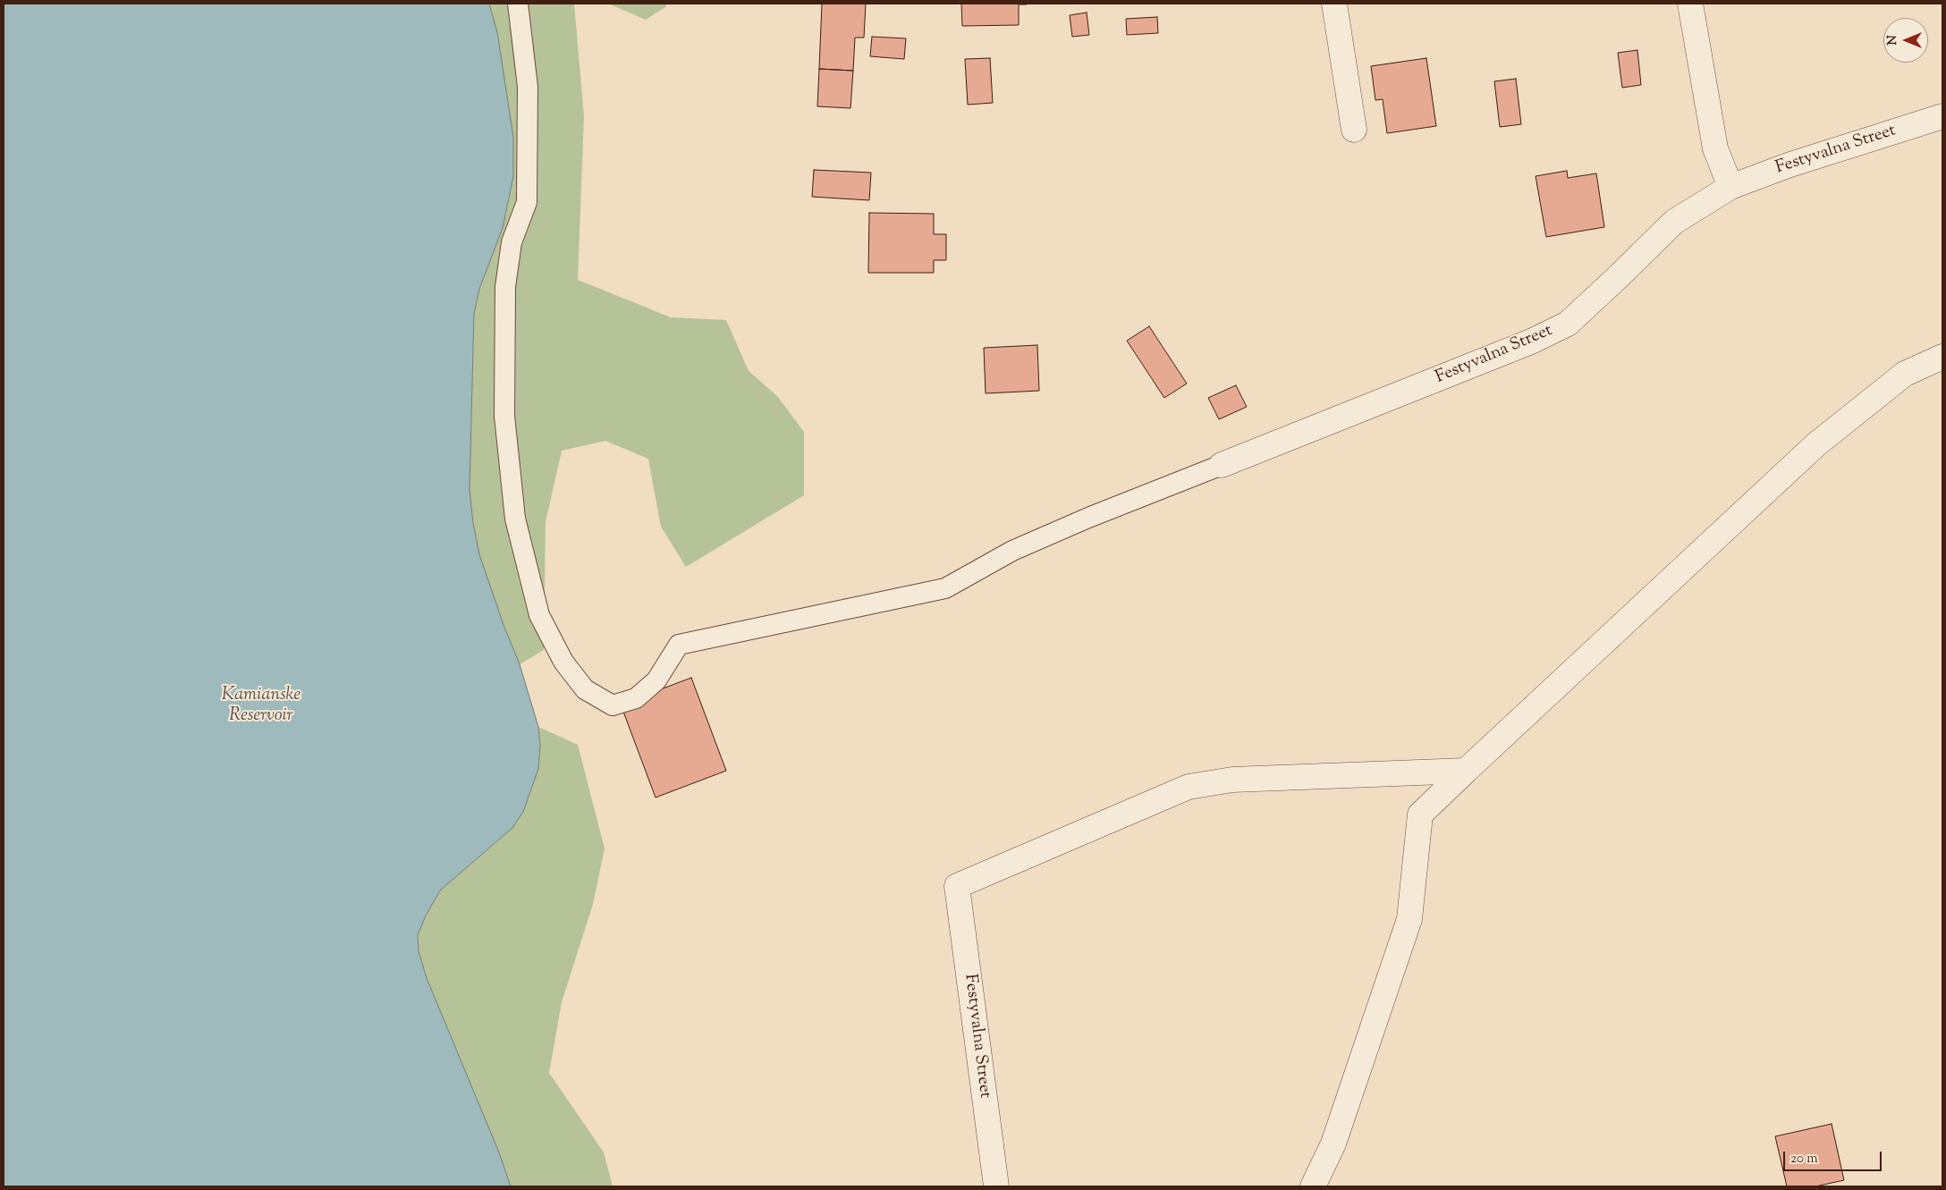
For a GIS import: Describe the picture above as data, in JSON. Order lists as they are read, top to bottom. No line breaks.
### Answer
{"streets":{"street":["Festyvalna Street"]},"water":["Kamianske Reservoir"],"scale_bar":"20 m","north":"left"}
